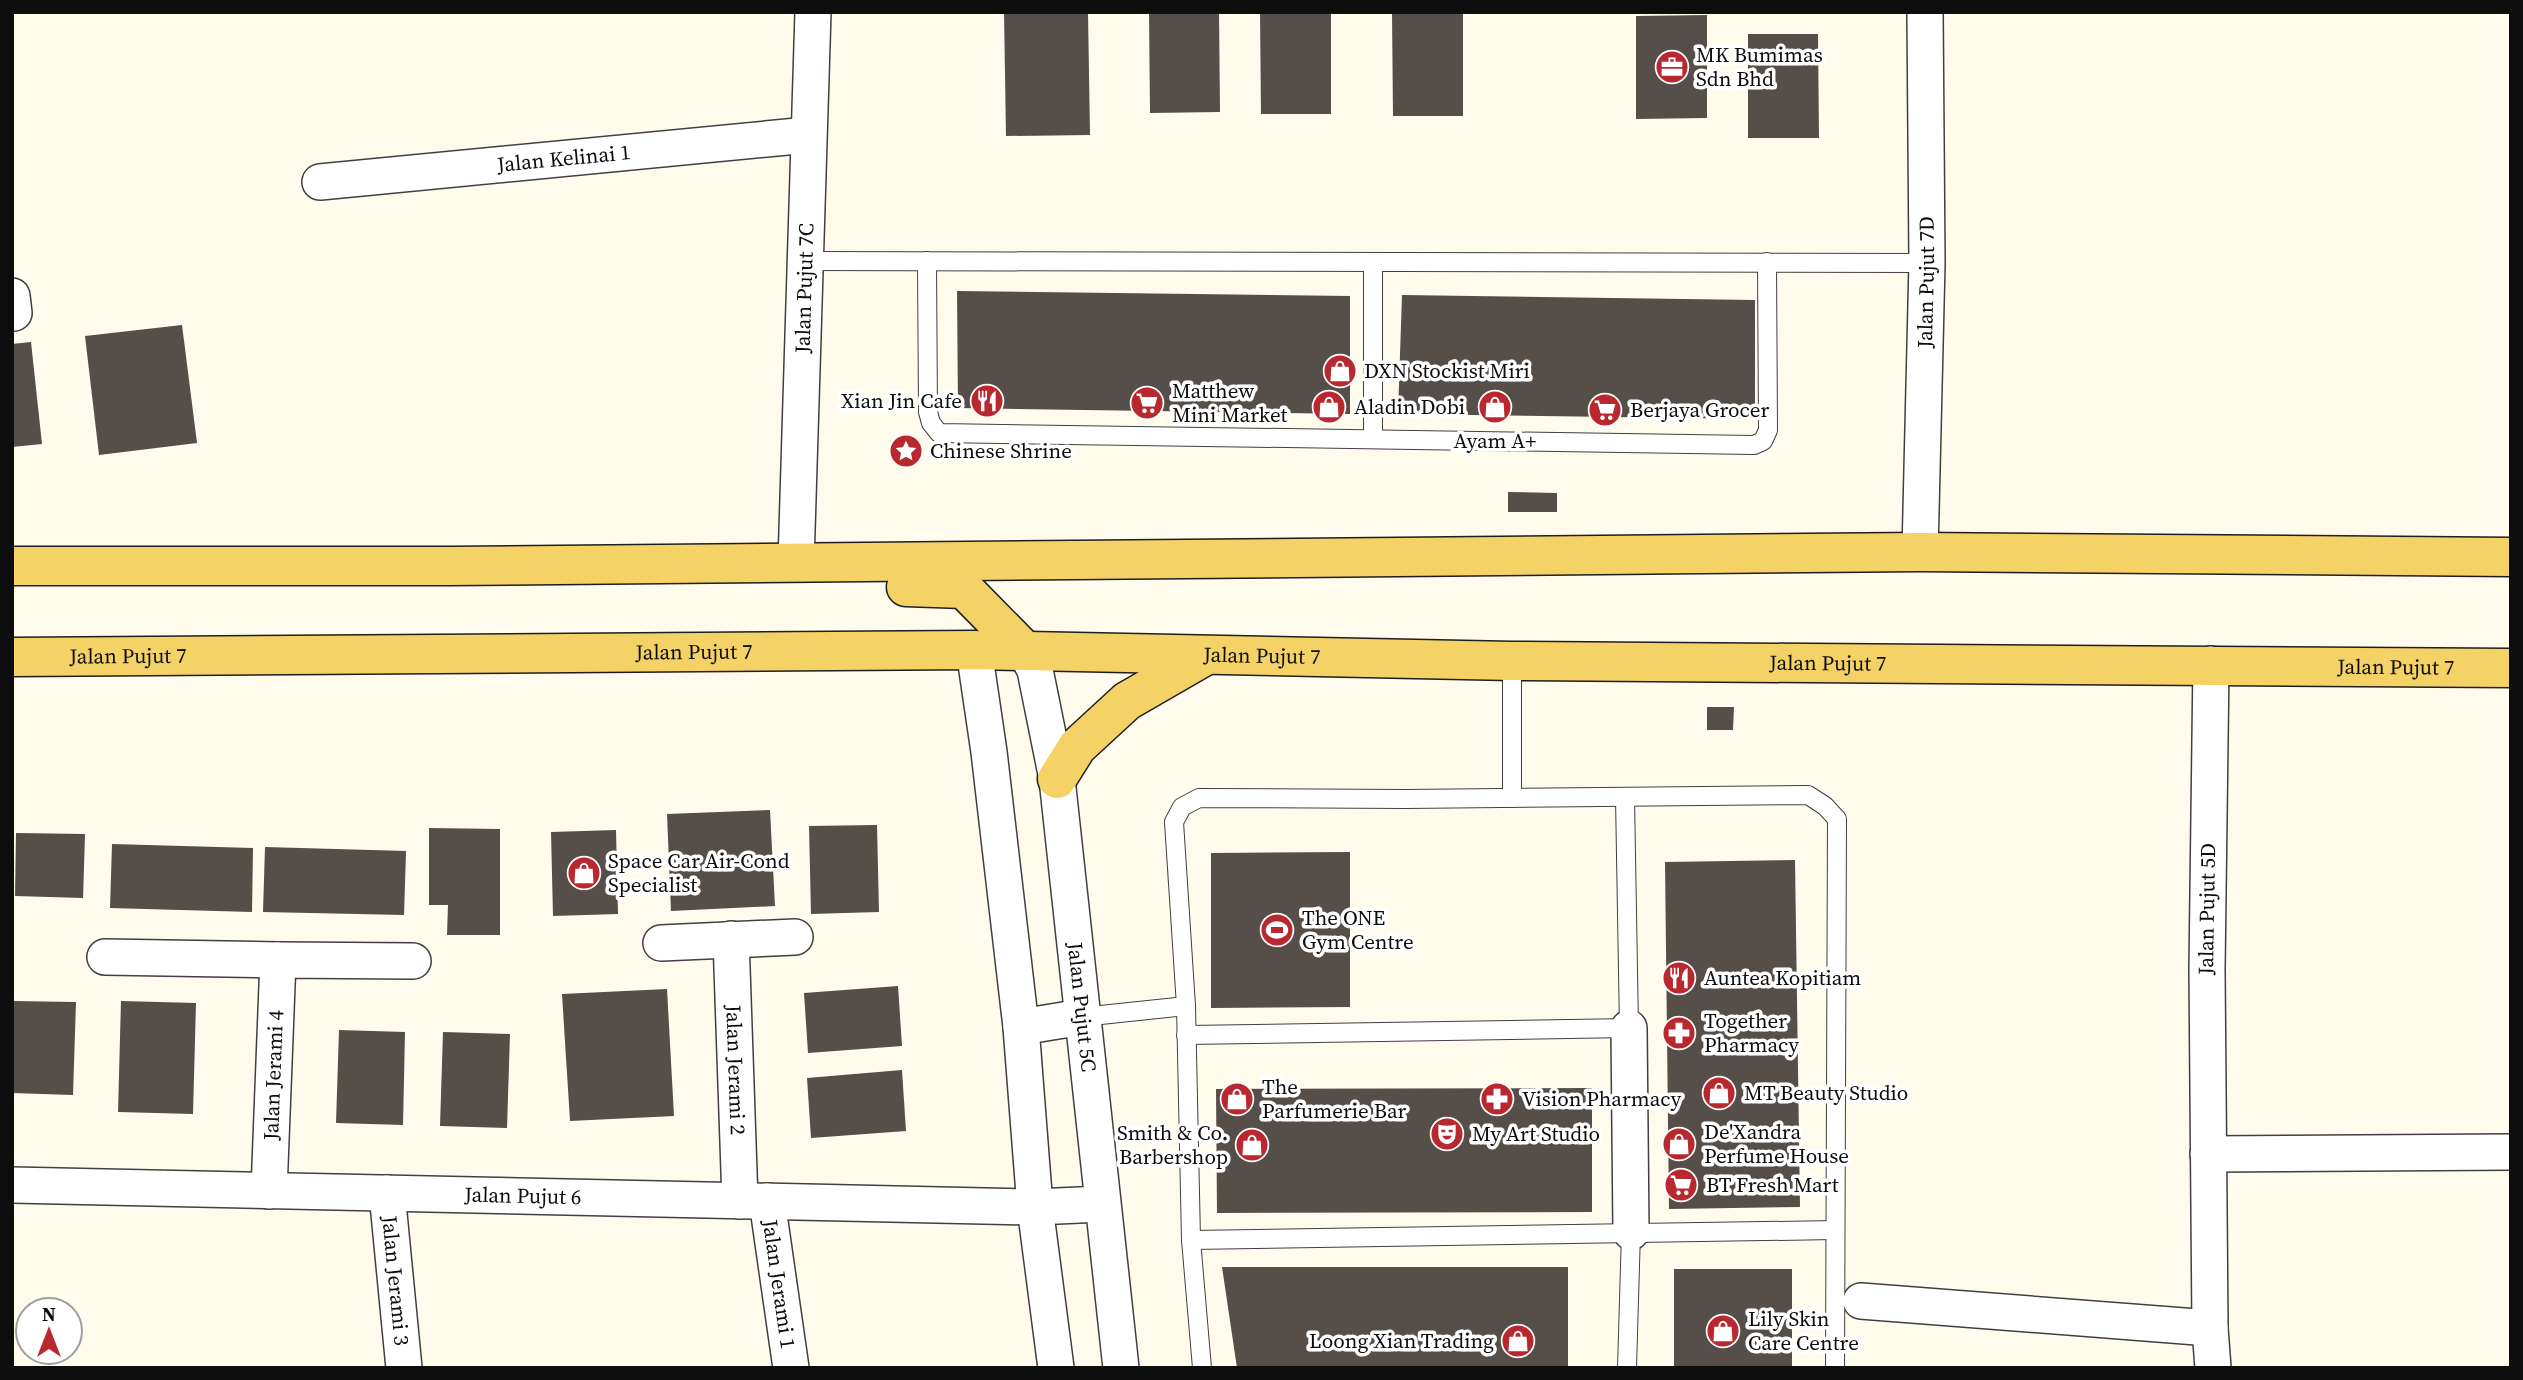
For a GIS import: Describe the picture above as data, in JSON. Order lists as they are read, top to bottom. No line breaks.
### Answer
{"streets":{"main road":["Jalan Pujut 7"],"street":["Jalan Kelinai 1","Jalan Pujut 7D","Jalan Pujut 7C","Jalan Pujut 5D","Jalan Pujut 5C","Jalan Jerami 2","Jalan Jerami 4","Jalan Pujut 6","Jalan Jerami 3","Jalan Jerami 1"]},"crossings":[["Jalan Kelinai 1","Jalan Pujut 7C"],["Jalan Pujut 7","Jalan Pujut 5D"],["Jalan Pujut 7","Jalan Pujut 5C"],["Jalan Pujut 5C","Jalan Pujut 6"],["Jalan Jerami 2","Jalan Pujut 6"],["Jalan Jerami 2","Jalan Jerami 1"],["Jalan Jerami 4","Jalan Pujut 6"],["Jalan Pujut 6","Jalan Jerami 3"],["Jalan Pujut 6","Jalan Jerami 1"]],"places":{"office":["MK Bumimas Sdn Bhd"],"shop":["DXN Stockist Miri","Aladin Dobi","Ayam A+","Space Car Air-Cond Specialist","MT Beauty Studio","The Parfumerie Bar","De'Xandra Perfume House","Smith & Co. Barbershop","Lily Skin Care Centre","Loong Xian Trading"],"restaurant":["Xian Jin Cafe","Auntea Kopitiam"],"supermarket":["Matthew Mini Market","Berjaya Grocer","BT Fresh Mart"],"place":["Chinese Shrine"],"sports":["The ONE Gym Centre"],"pharmacy":["Together Pharmacy","Vision Pharmacy"],"theatre":["My Art Studio"]},"north":"top"}
